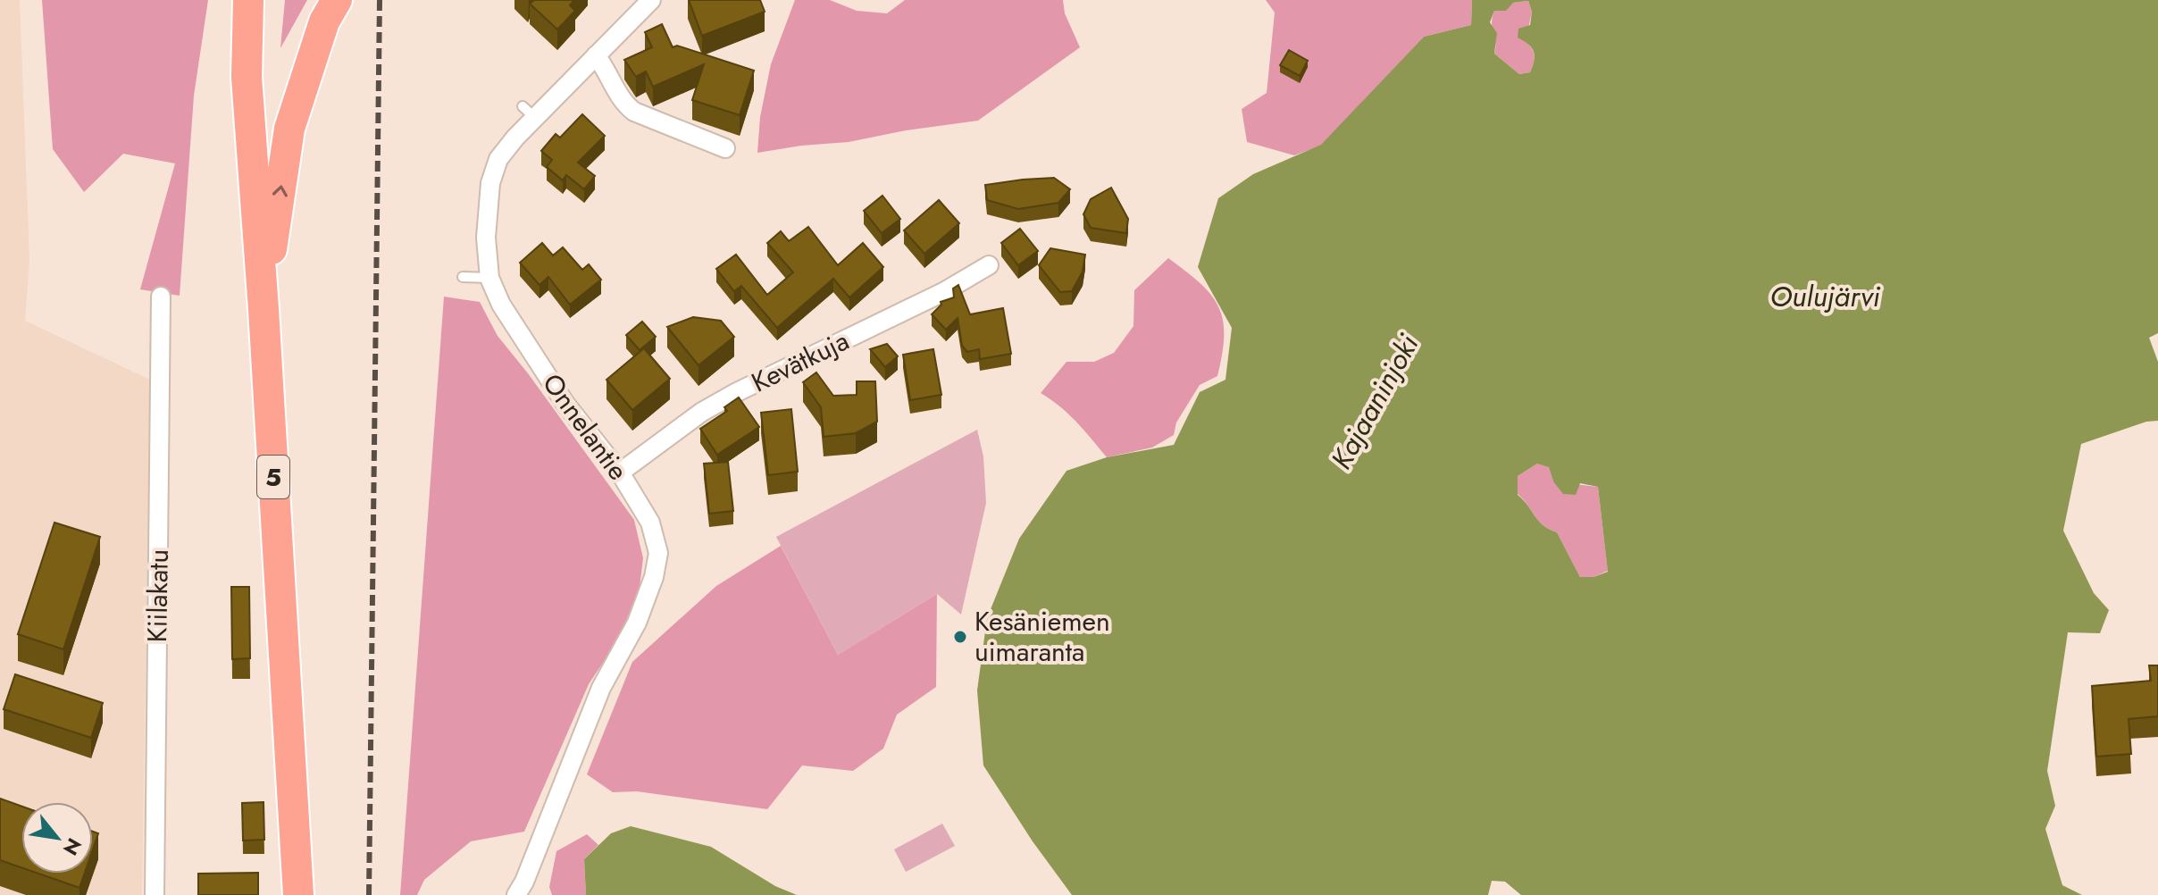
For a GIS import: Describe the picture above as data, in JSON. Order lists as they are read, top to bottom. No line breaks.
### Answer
{"streets":{"highway":["5"],"street":["Kevätkuja","Onnelantie","Kiilakatu"]},"crossings":[["Kevätkuja","Onnelantie"]],"water":["Oulujärvi","Kajaaninjoki"],"places":["Kesäniemen uimaranta"],"north":"bottom right"}
